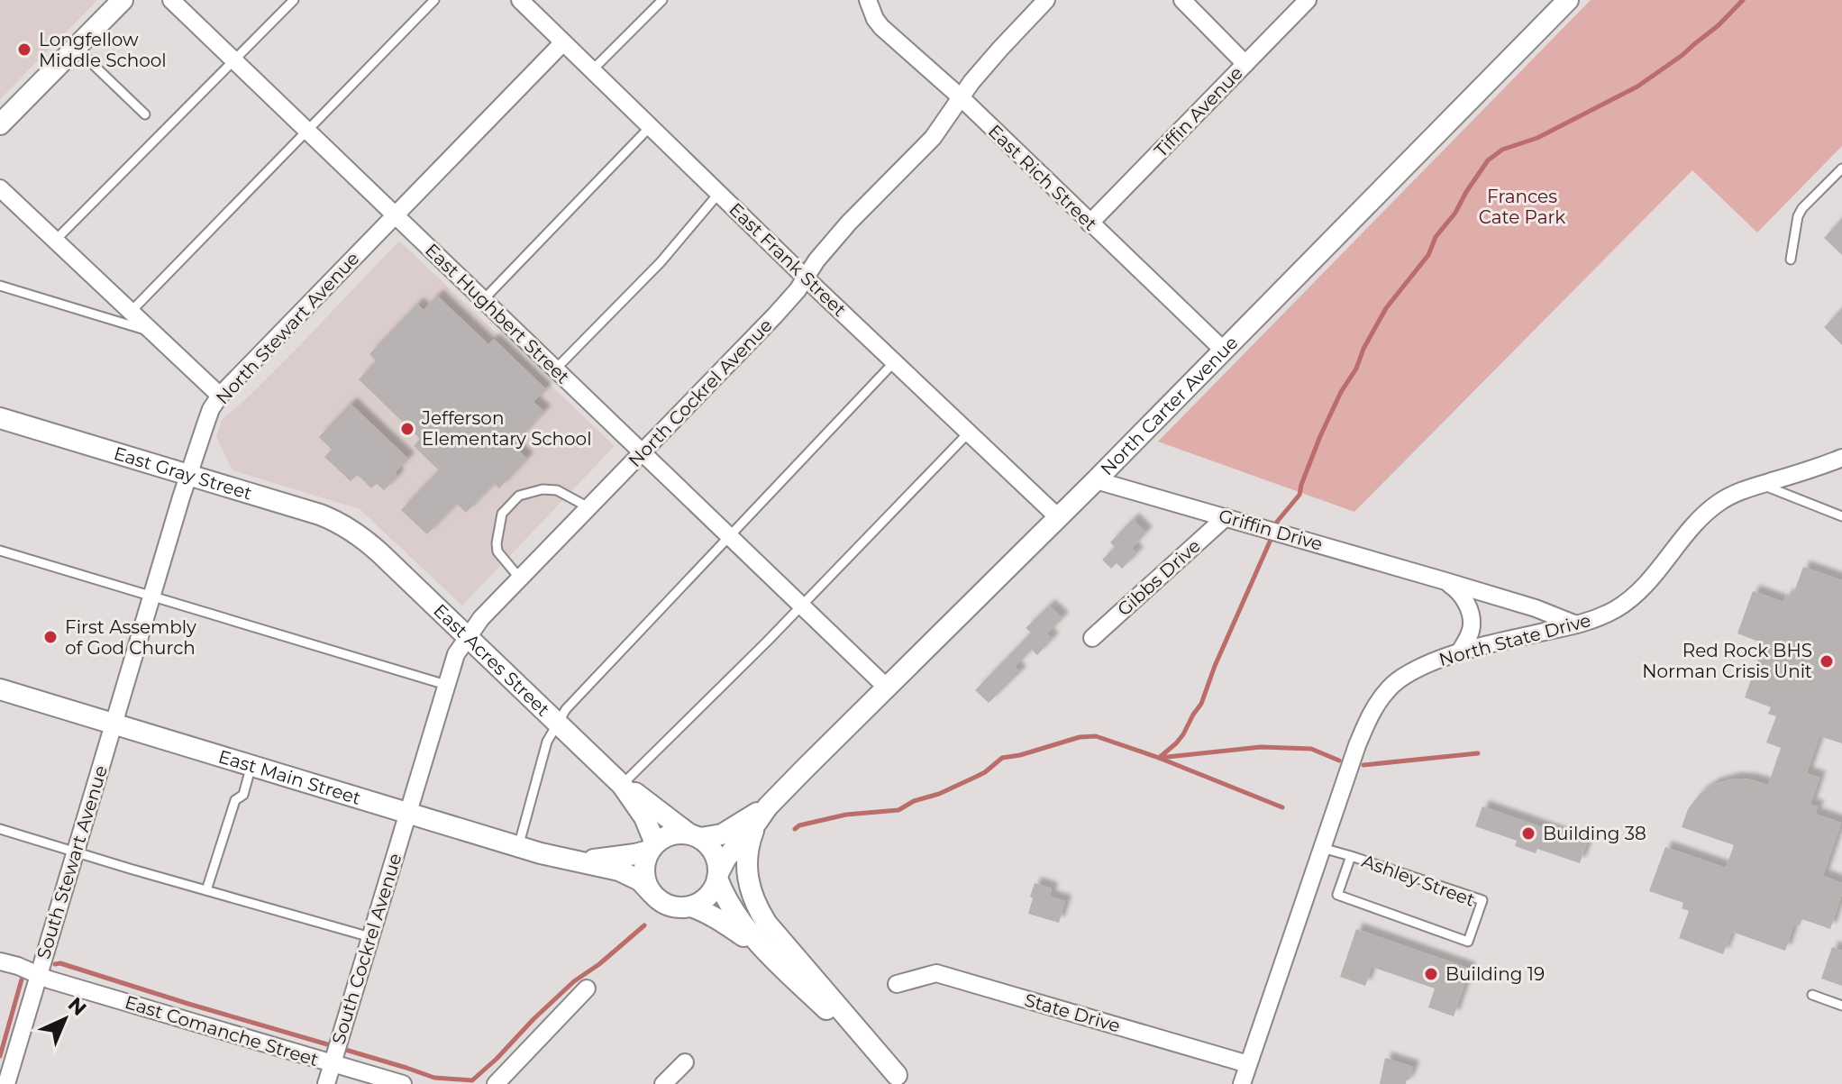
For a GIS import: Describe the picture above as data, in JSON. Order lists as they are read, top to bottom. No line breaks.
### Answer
{"streets":{"street":["Tiffin Avenue","East Rich Street","East Frank Street","East Hughbert Street","North Stewart Avenue","North Cockrel Avenue","North Carter Avenue","East Gray Street","Griffin Drive","Gibbs Drive","North State Drive","East Acres Street","East Main Street","South Stewart Avenue","South Cockrel Avenue","State Drive","East Comanche Street"],"lane":["Ashley Street"]},"crossings":[["Tiffin Avenue","East Rich Street"],["East Rich Street","North Cockrel Avenue"],["East Rich Street","North Carter Avenue"],["East Frank Street","North Stewart Avenue"],["East Frank Street","North Cockrel Avenue"],["East Frank Street","North Carter Avenue"],["East Hughbert Street","North Stewart Avenue"],["East Hughbert Street","North Cockrel Avenue"],["East Hughbert Street","North Carter Avenue"],["North Stewart Avenue","East Gray Street"],["North Stewart Avenue","East Main Street"],["North Stewart Avenue","South Stewart Avenue"],["North Cockrel Avenue","East Acres Street"],["North Cockrel Avenue","East Main Street"],["North Cockrel Avenue","South Cockrel Avenue"],["North Carter Avenue","Griffin Drive"],["North Carter Avenue","East Acres Street"],["North Carter Avenue","East Main Street"],["East Gray Street","East Acres Street"],["Griffin Drive","Gibbs Drive"],["Griffin Drive","North State Drive"],["North State Drive","Ashley Street"],["North State Drive","State Drive"],["East Acres Street","East Main Street"],["East Main Street","South Stewart Avenue"],["East Main Street","South Cockrel Avenue"],["South Stewart Avenue","East Comanche Street"],["South Cockrel Avenue","East Comanche Street"]],"parks":["Frances Cate Park"],"places":["Longfellow Middle School","Jefferson Elementary School","First Assembly of God Church","Red Rock BHS Norman Crisis Unit","Building 38","Building 19"],"north":"top right"}
